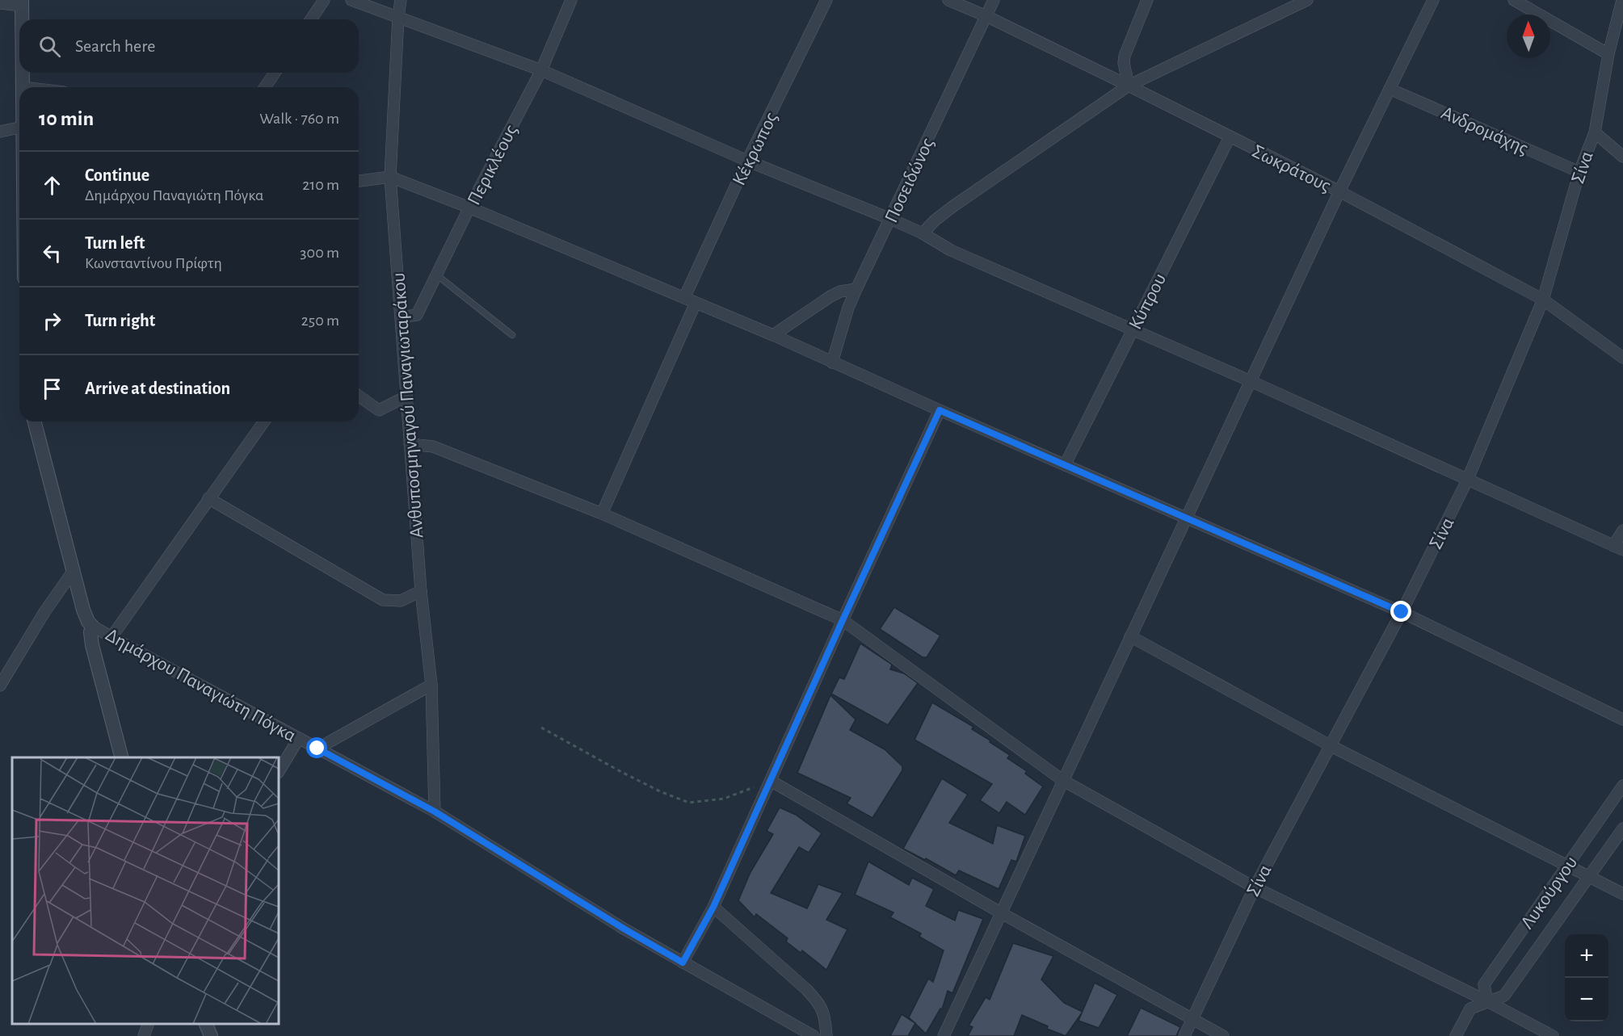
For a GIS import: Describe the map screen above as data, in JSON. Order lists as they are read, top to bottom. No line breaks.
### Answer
{"streets":{"street":["Ανδρομάχης","Κέκρωπος","Περικλέους","Σίνα","Σωκράτους","Ποσειδώνος","Κύπρου","Ανθυποσμηναγού Παναγιωταράκου","Δημάρχου Παναγιώτη Πόγκα","Λυκούργου"]},"crossings":[["Ανδρομάχης","Σίνα"],["Περικλέους","Ανθυποσμηναγού Παναγιωταράκου"],["Σίνα","Σωκράτους"],["Σωκράτους","Ποσειδώνος"],["Σωκράτους","Κύπρου"],["Ανθυποσμηναγού Παναγιωταράκου","Δημάρχου Παναγιώτη Πόγκα"]],"north":"top","page":{"search":"Search here","heading":["10 min","Walk · 760 m"],"list":[["Continue","Δημάρχου Παναγιώτη Πόγκα","210 m"],["Turn left","Κωνσταντίνου Πρίφτη","300 m"],["Turn right","250 m"],"Arrive at destination"],"map_buttons":["+","−"]}}
